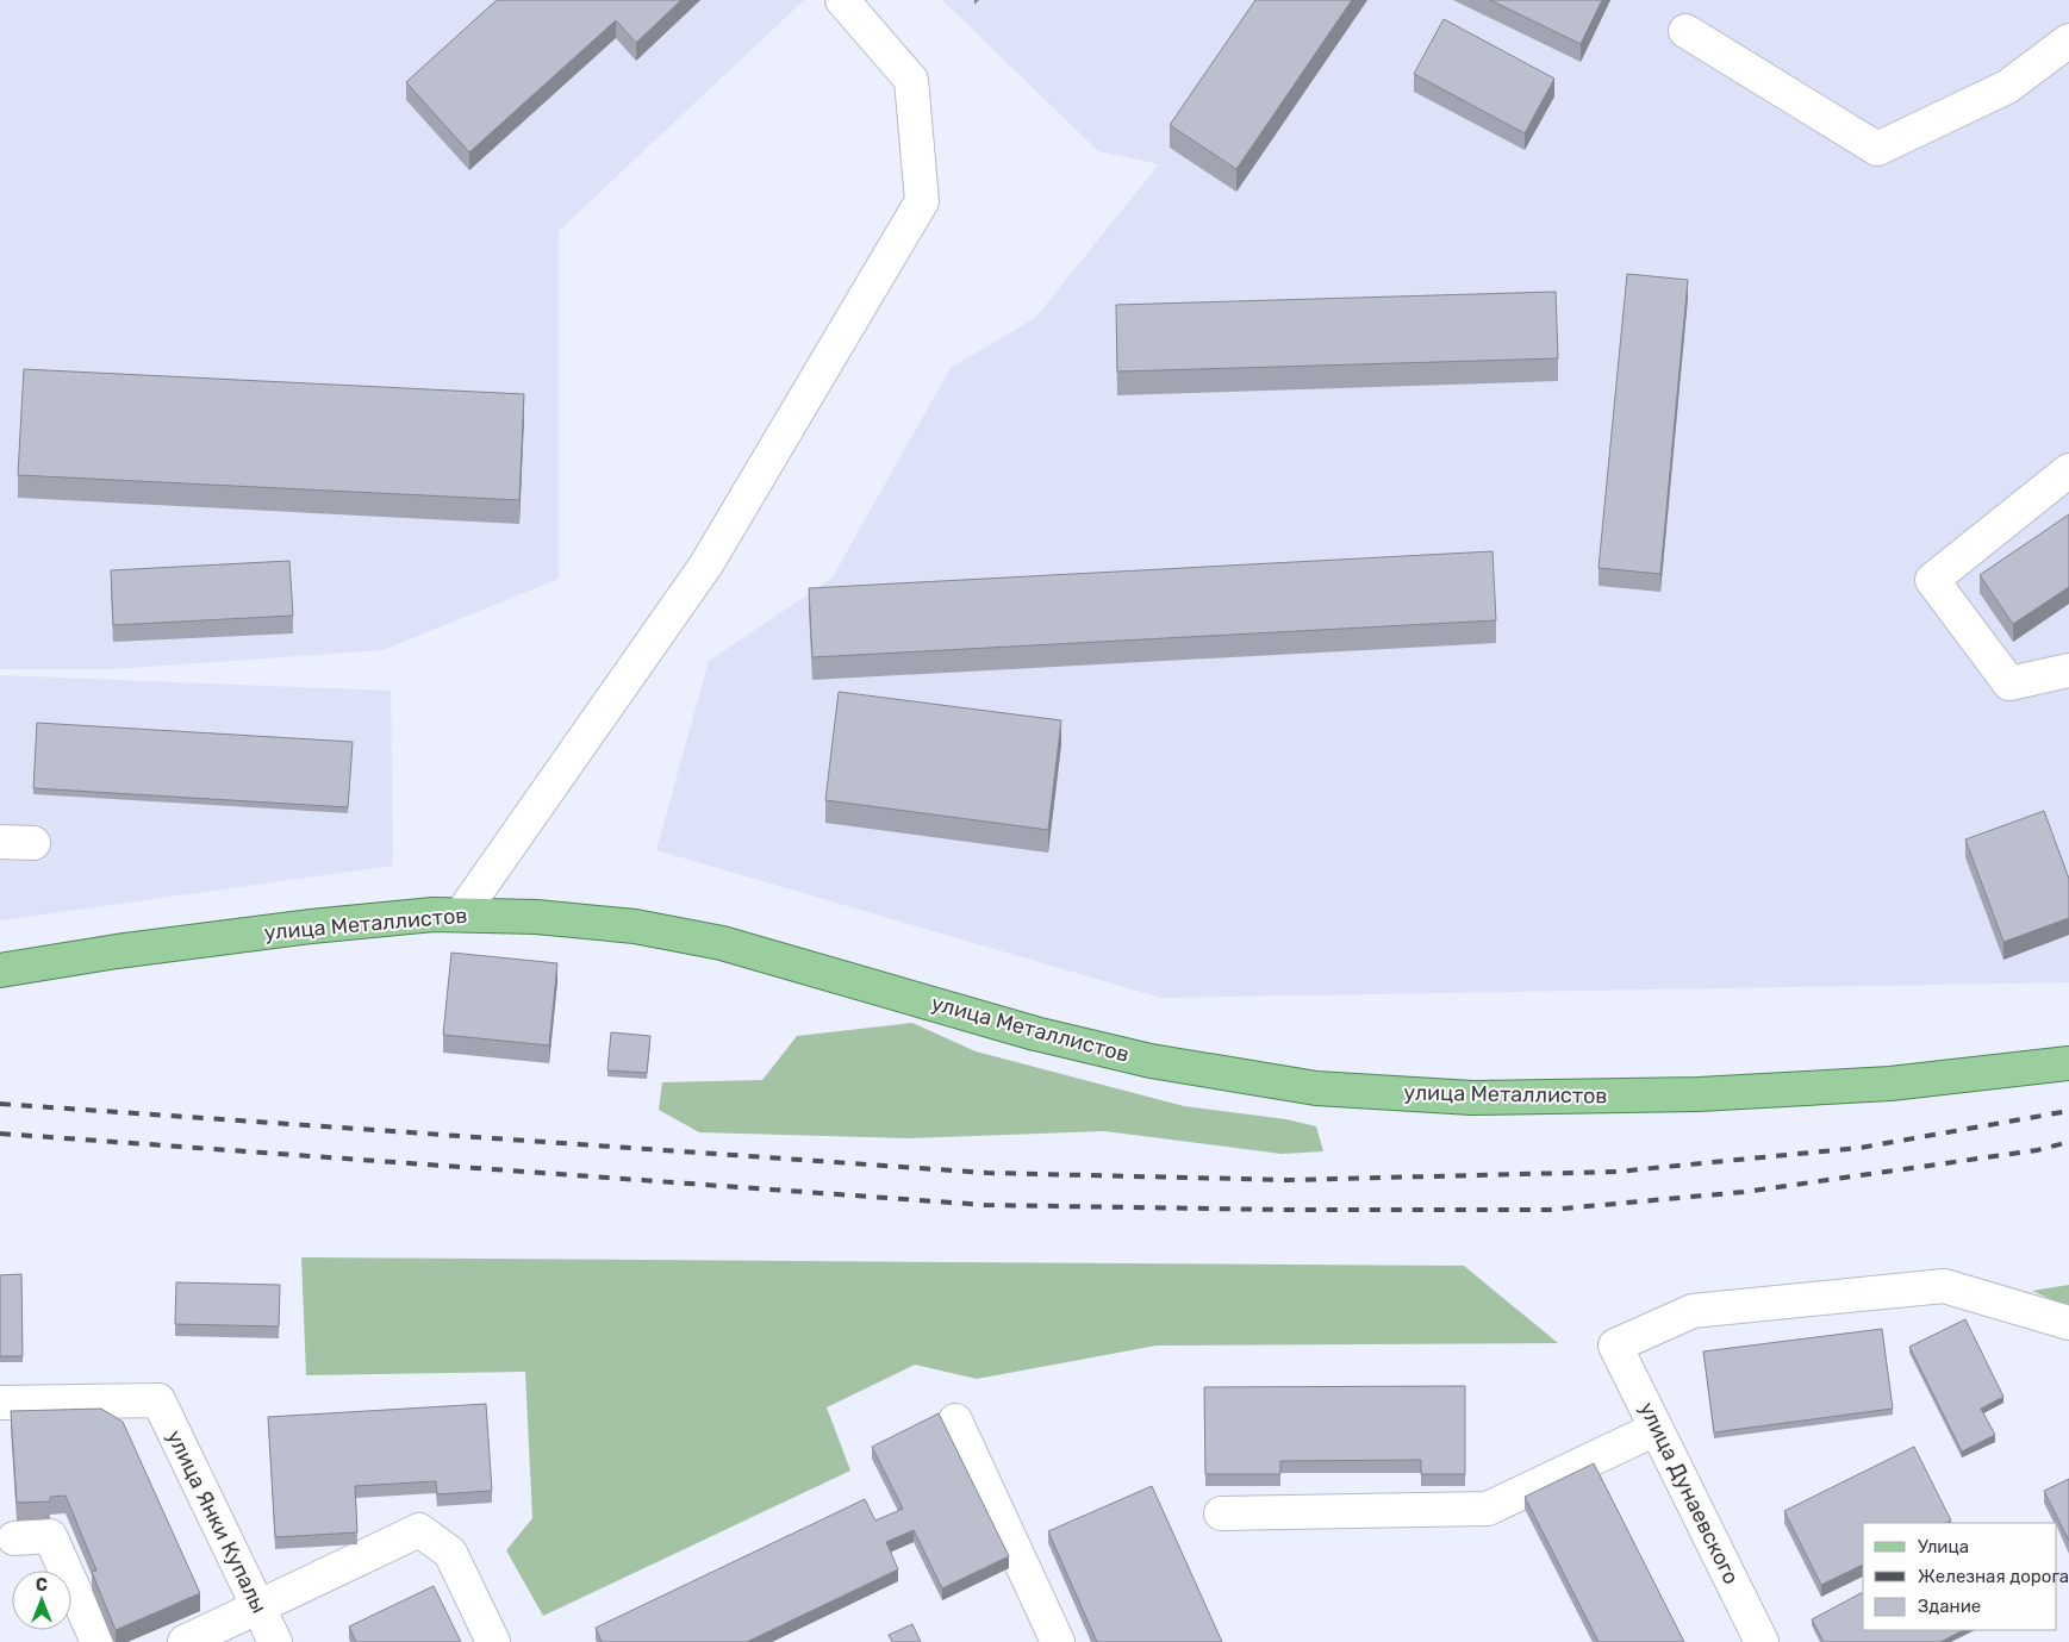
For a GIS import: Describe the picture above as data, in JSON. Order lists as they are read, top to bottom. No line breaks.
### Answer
{"streets":{"main road":["улица Металлистов"],"street":["улица Дунаевского","улица Янки Купалы"]},"legend":["Улица","Железная дорога","Здание"],"north":"top"}
